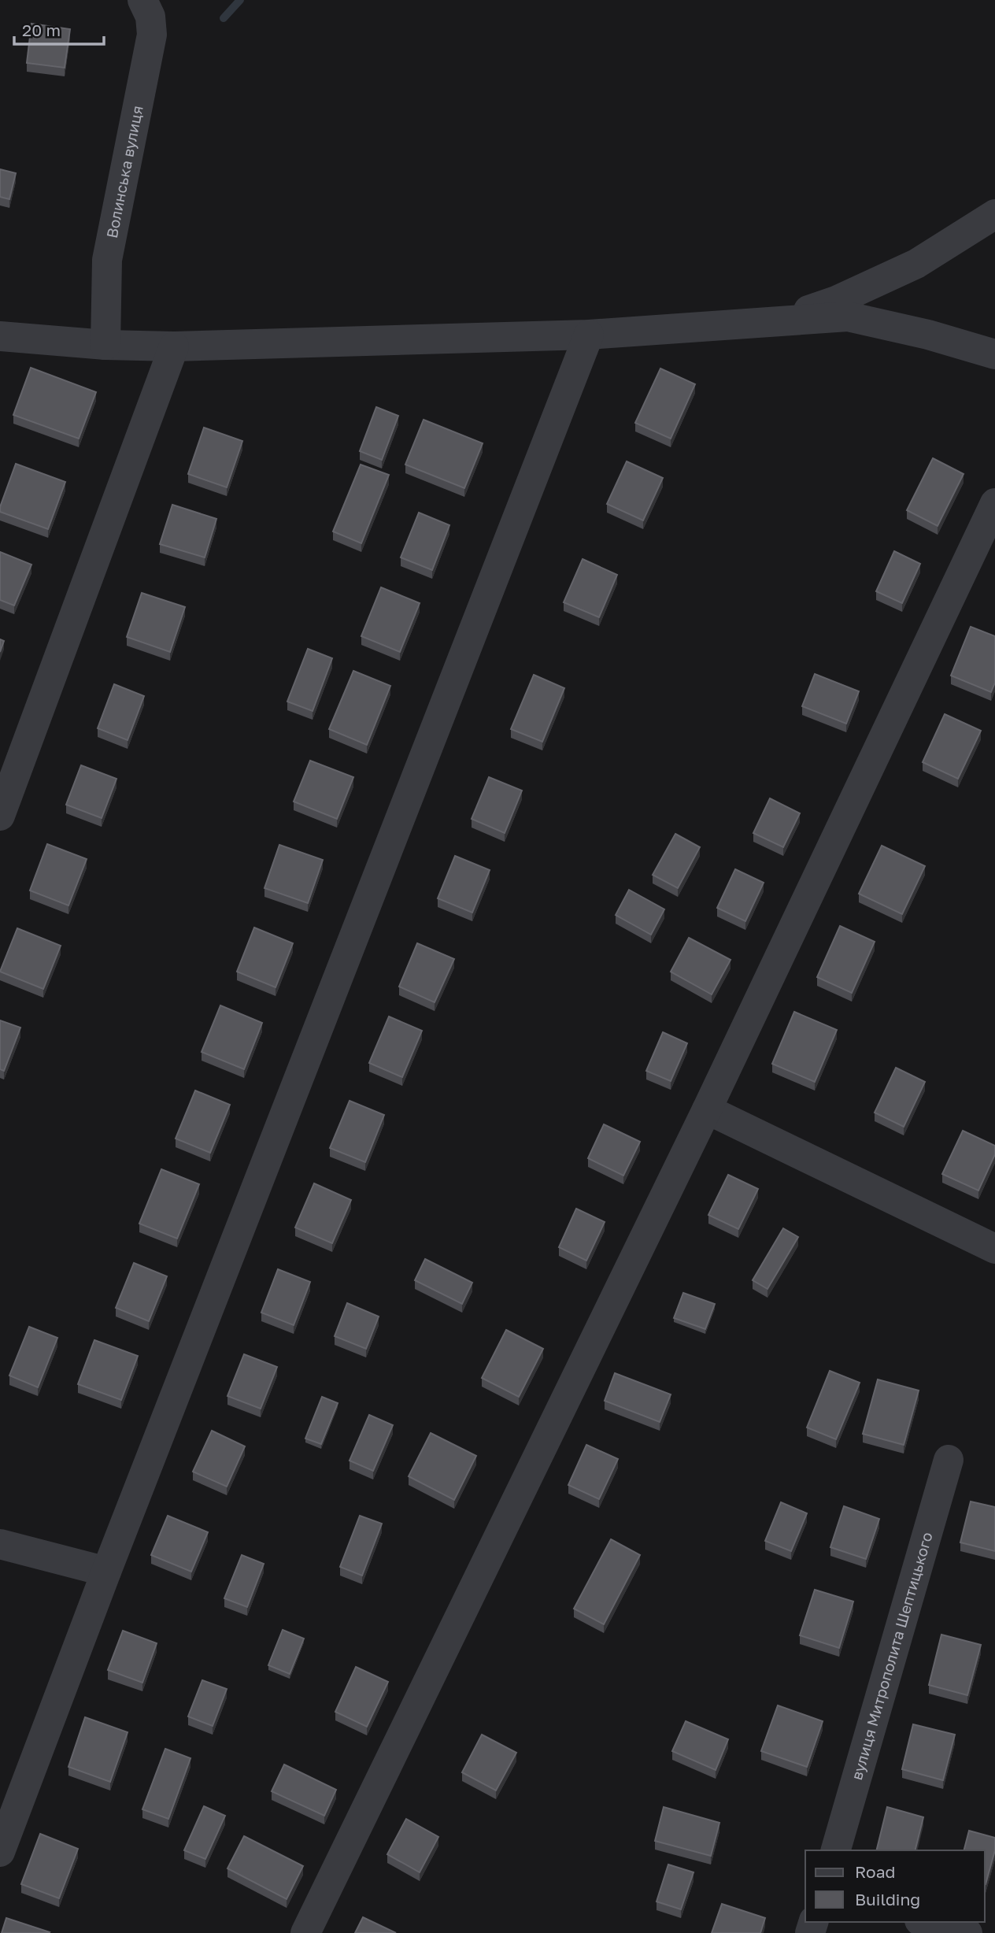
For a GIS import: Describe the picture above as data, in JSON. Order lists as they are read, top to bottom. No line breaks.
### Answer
{"streets":{"street":["Волинська вулиця","вулиця Митрополита Шептицького"]},"legend":["Road","Building"],"scale_bar":"20 m"}
